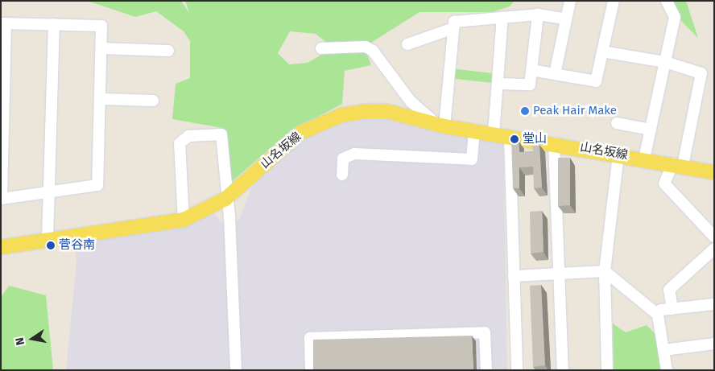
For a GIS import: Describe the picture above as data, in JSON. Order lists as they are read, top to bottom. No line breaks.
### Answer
{"streets":{"main road":["山名坂線"]},"places":["Peak Hair Make","堂山","菅谷南"],"north":"left"}
